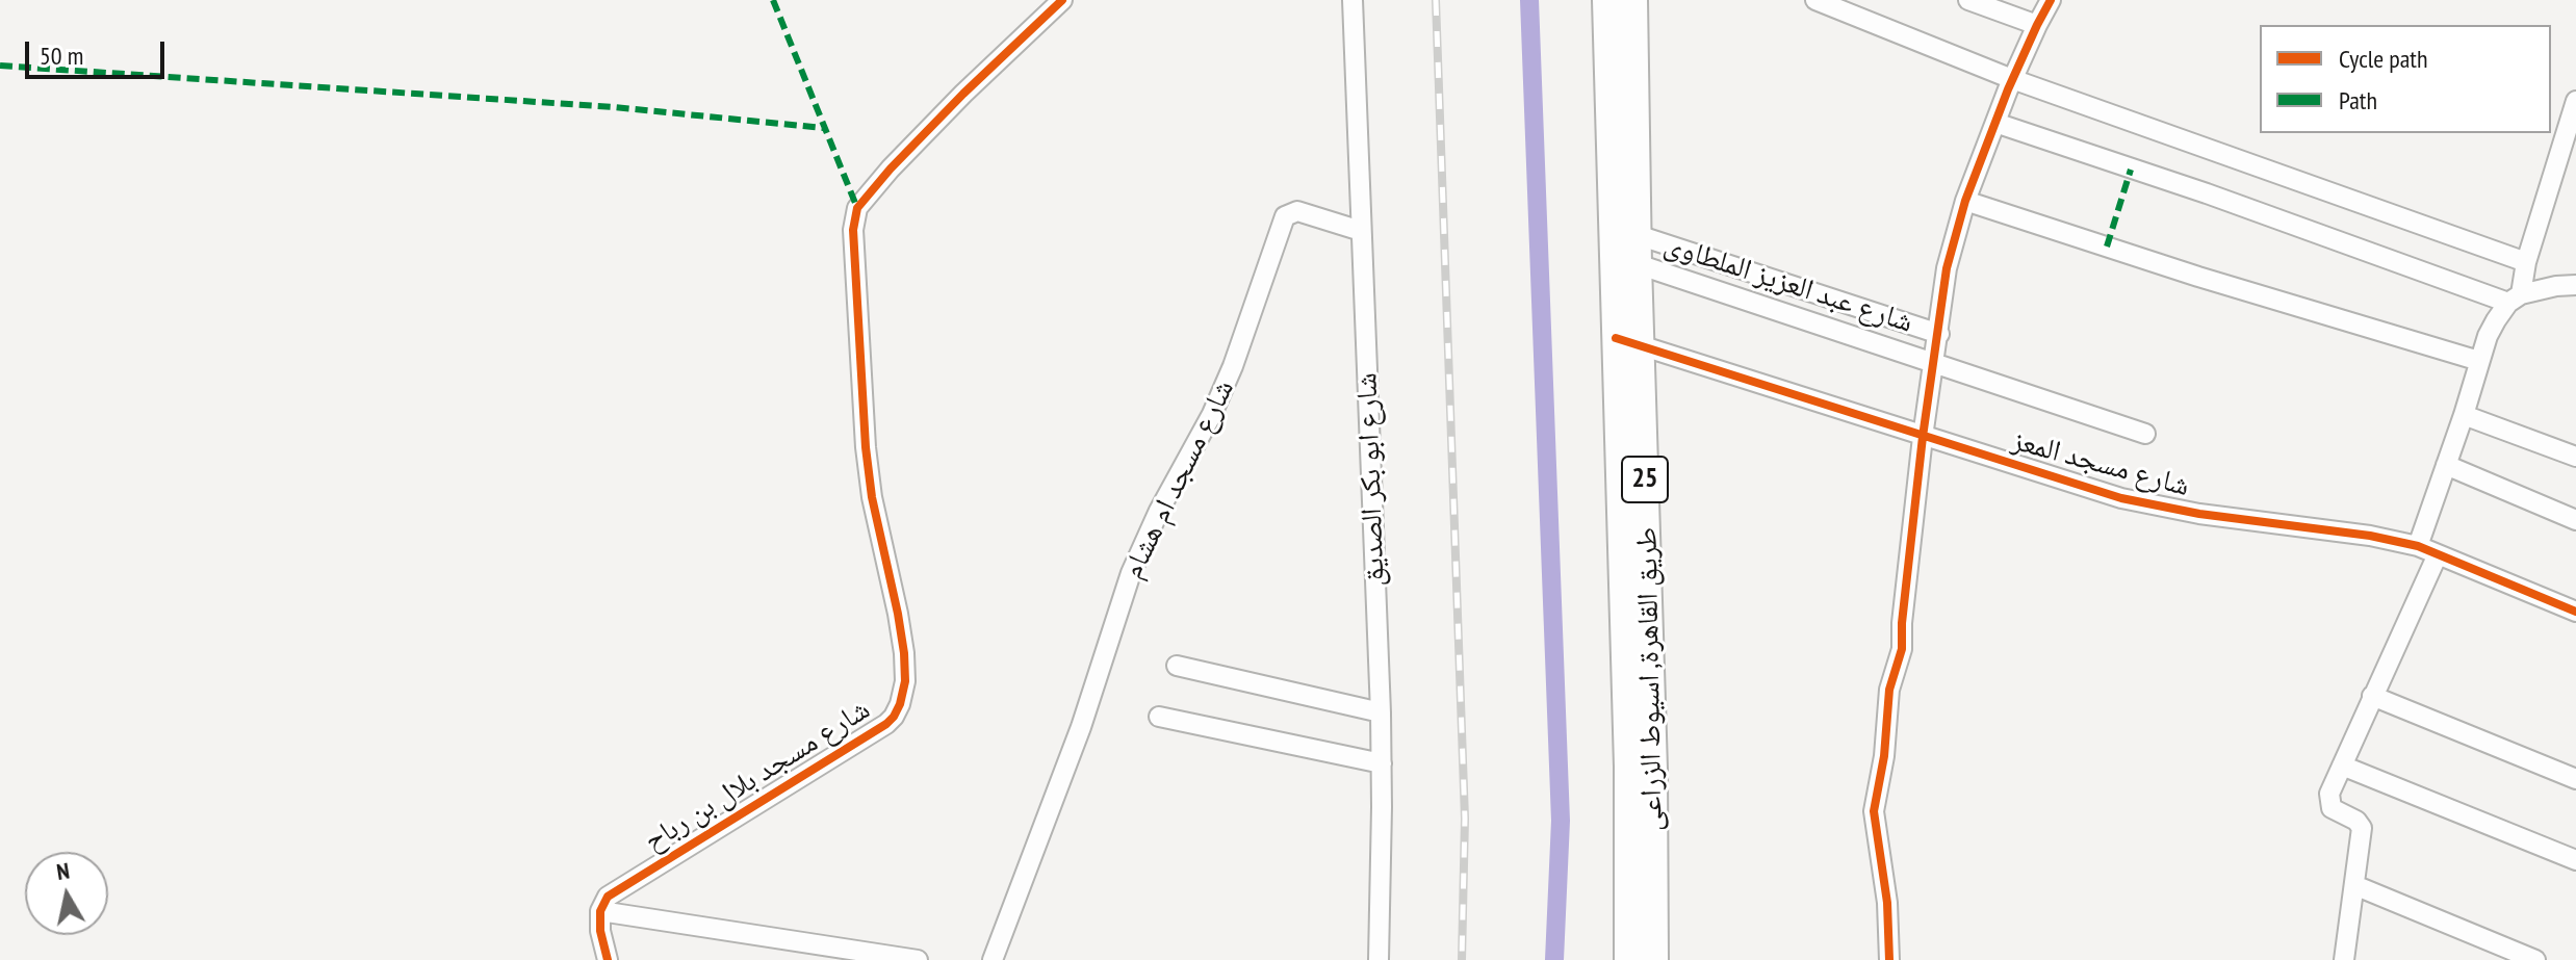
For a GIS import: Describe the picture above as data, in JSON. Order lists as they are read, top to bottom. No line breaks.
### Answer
{"streets":{"highway":["25","طريق القاهرة, اسيوط الزراعى"],"street":["شارع عبد العزيز الملطاوى","شارع مسجد المعز","شارع مسجد ام هشام","شارع ابو بكر الصديق","شارع مسجد بلال بن رباح"]},"crossings":[["شارع عبد العزيز الملطاوى","طريق القاهرة, اسيوط الزراعى"],["شارع مسجد المعز","طريق القاهرة, اسيوط الزراعى"],["شارع مسجد ام هشام","شارع ابو بكر الصديق"]],"legend":["Cycle path","Path"],"scale_bar":"50 m","north":"top"}
